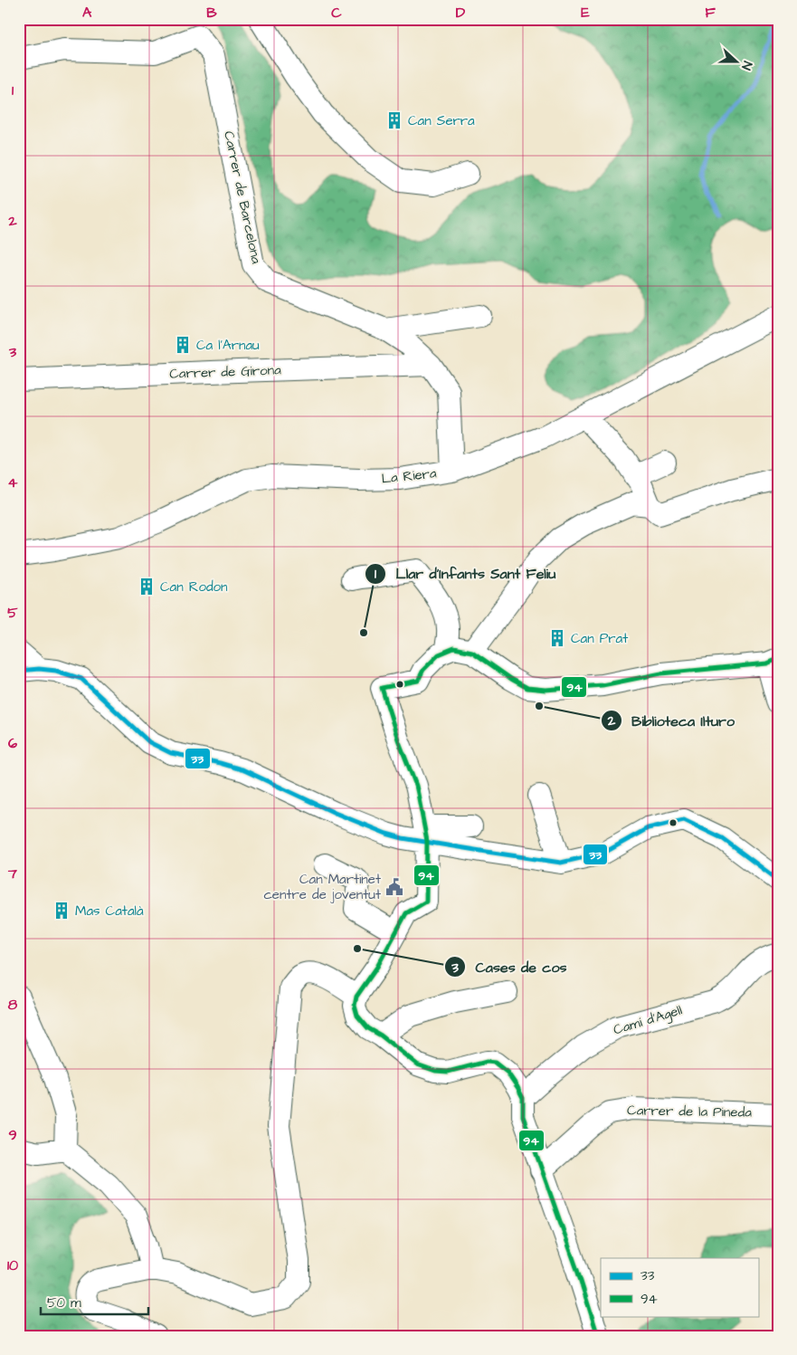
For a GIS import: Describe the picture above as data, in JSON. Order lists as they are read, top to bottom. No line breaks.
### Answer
{"streets":{"street":["Carrer de Barcelona","Carrer de Girona","La Riera","Camí d'Agell","Carrer de la Pineda"]},"crossings":[["Carrer de Barcelona","Carrer de Girona"],["Carrer de Barcelona","La Riera"]],"places":{"building":["Can Serra","Ca l'Arnau","Can Rodon","Can Prat","Mas Català"],"other":["Llar d'Infants Sant Feliu","Biblioteca Ilturo","Cases de cos"],"public building":["Can Martinet centre de joventut"]},"lines":["transit line 94","transit line 33"],"legend":["33","94"],"scale_bar":"50 m","north":"right","grid":{"columns":["A","B","C","D","E","F"],"rows":["1","2","3","4","5","6","7","8","9","10"]}}
